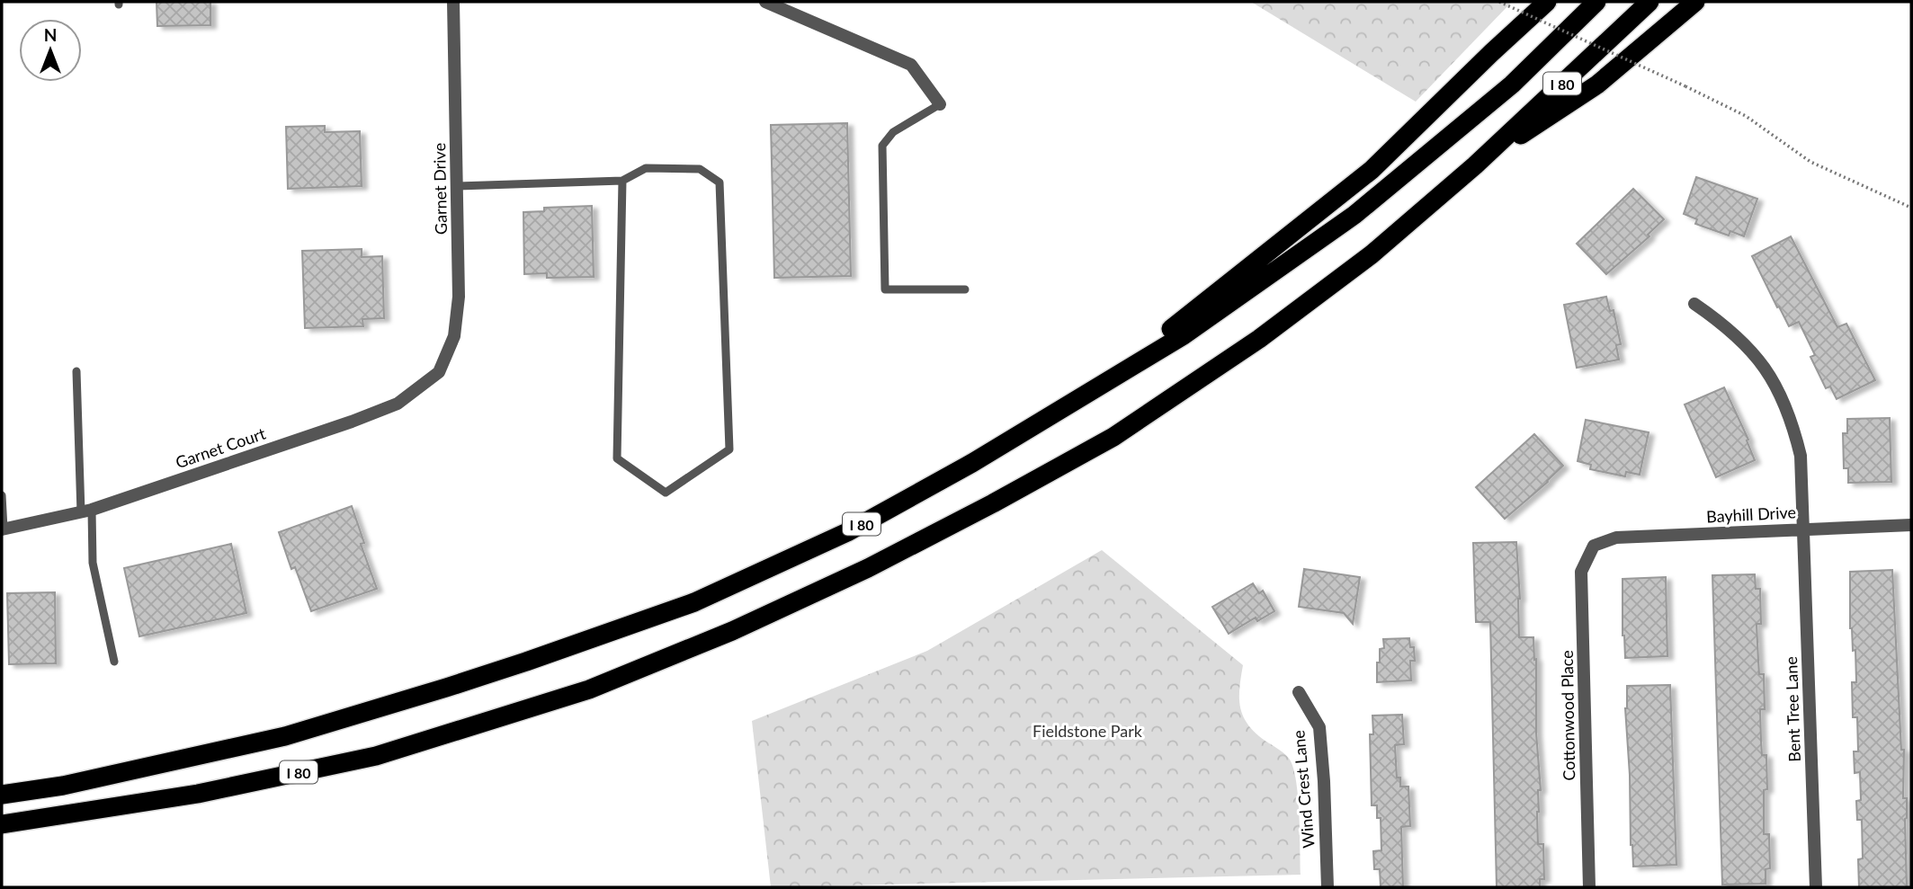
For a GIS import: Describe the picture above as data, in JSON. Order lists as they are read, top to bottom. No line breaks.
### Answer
{"streets":{"highway":["I 80"],"street":["Garnet Drive","Garnet Court","Bayhill Drive","Bent Tree Lane","Cottonwood Place","Wind Crest Lane"]},"crossings":[["Garnet Drive","Garnet Court"],["Bayhill Drive","Bent Tree Lane"],["Bayhill Drive","Cottonwood Place"]],"parks":["Fieldstone Park"],"north":"top"}
